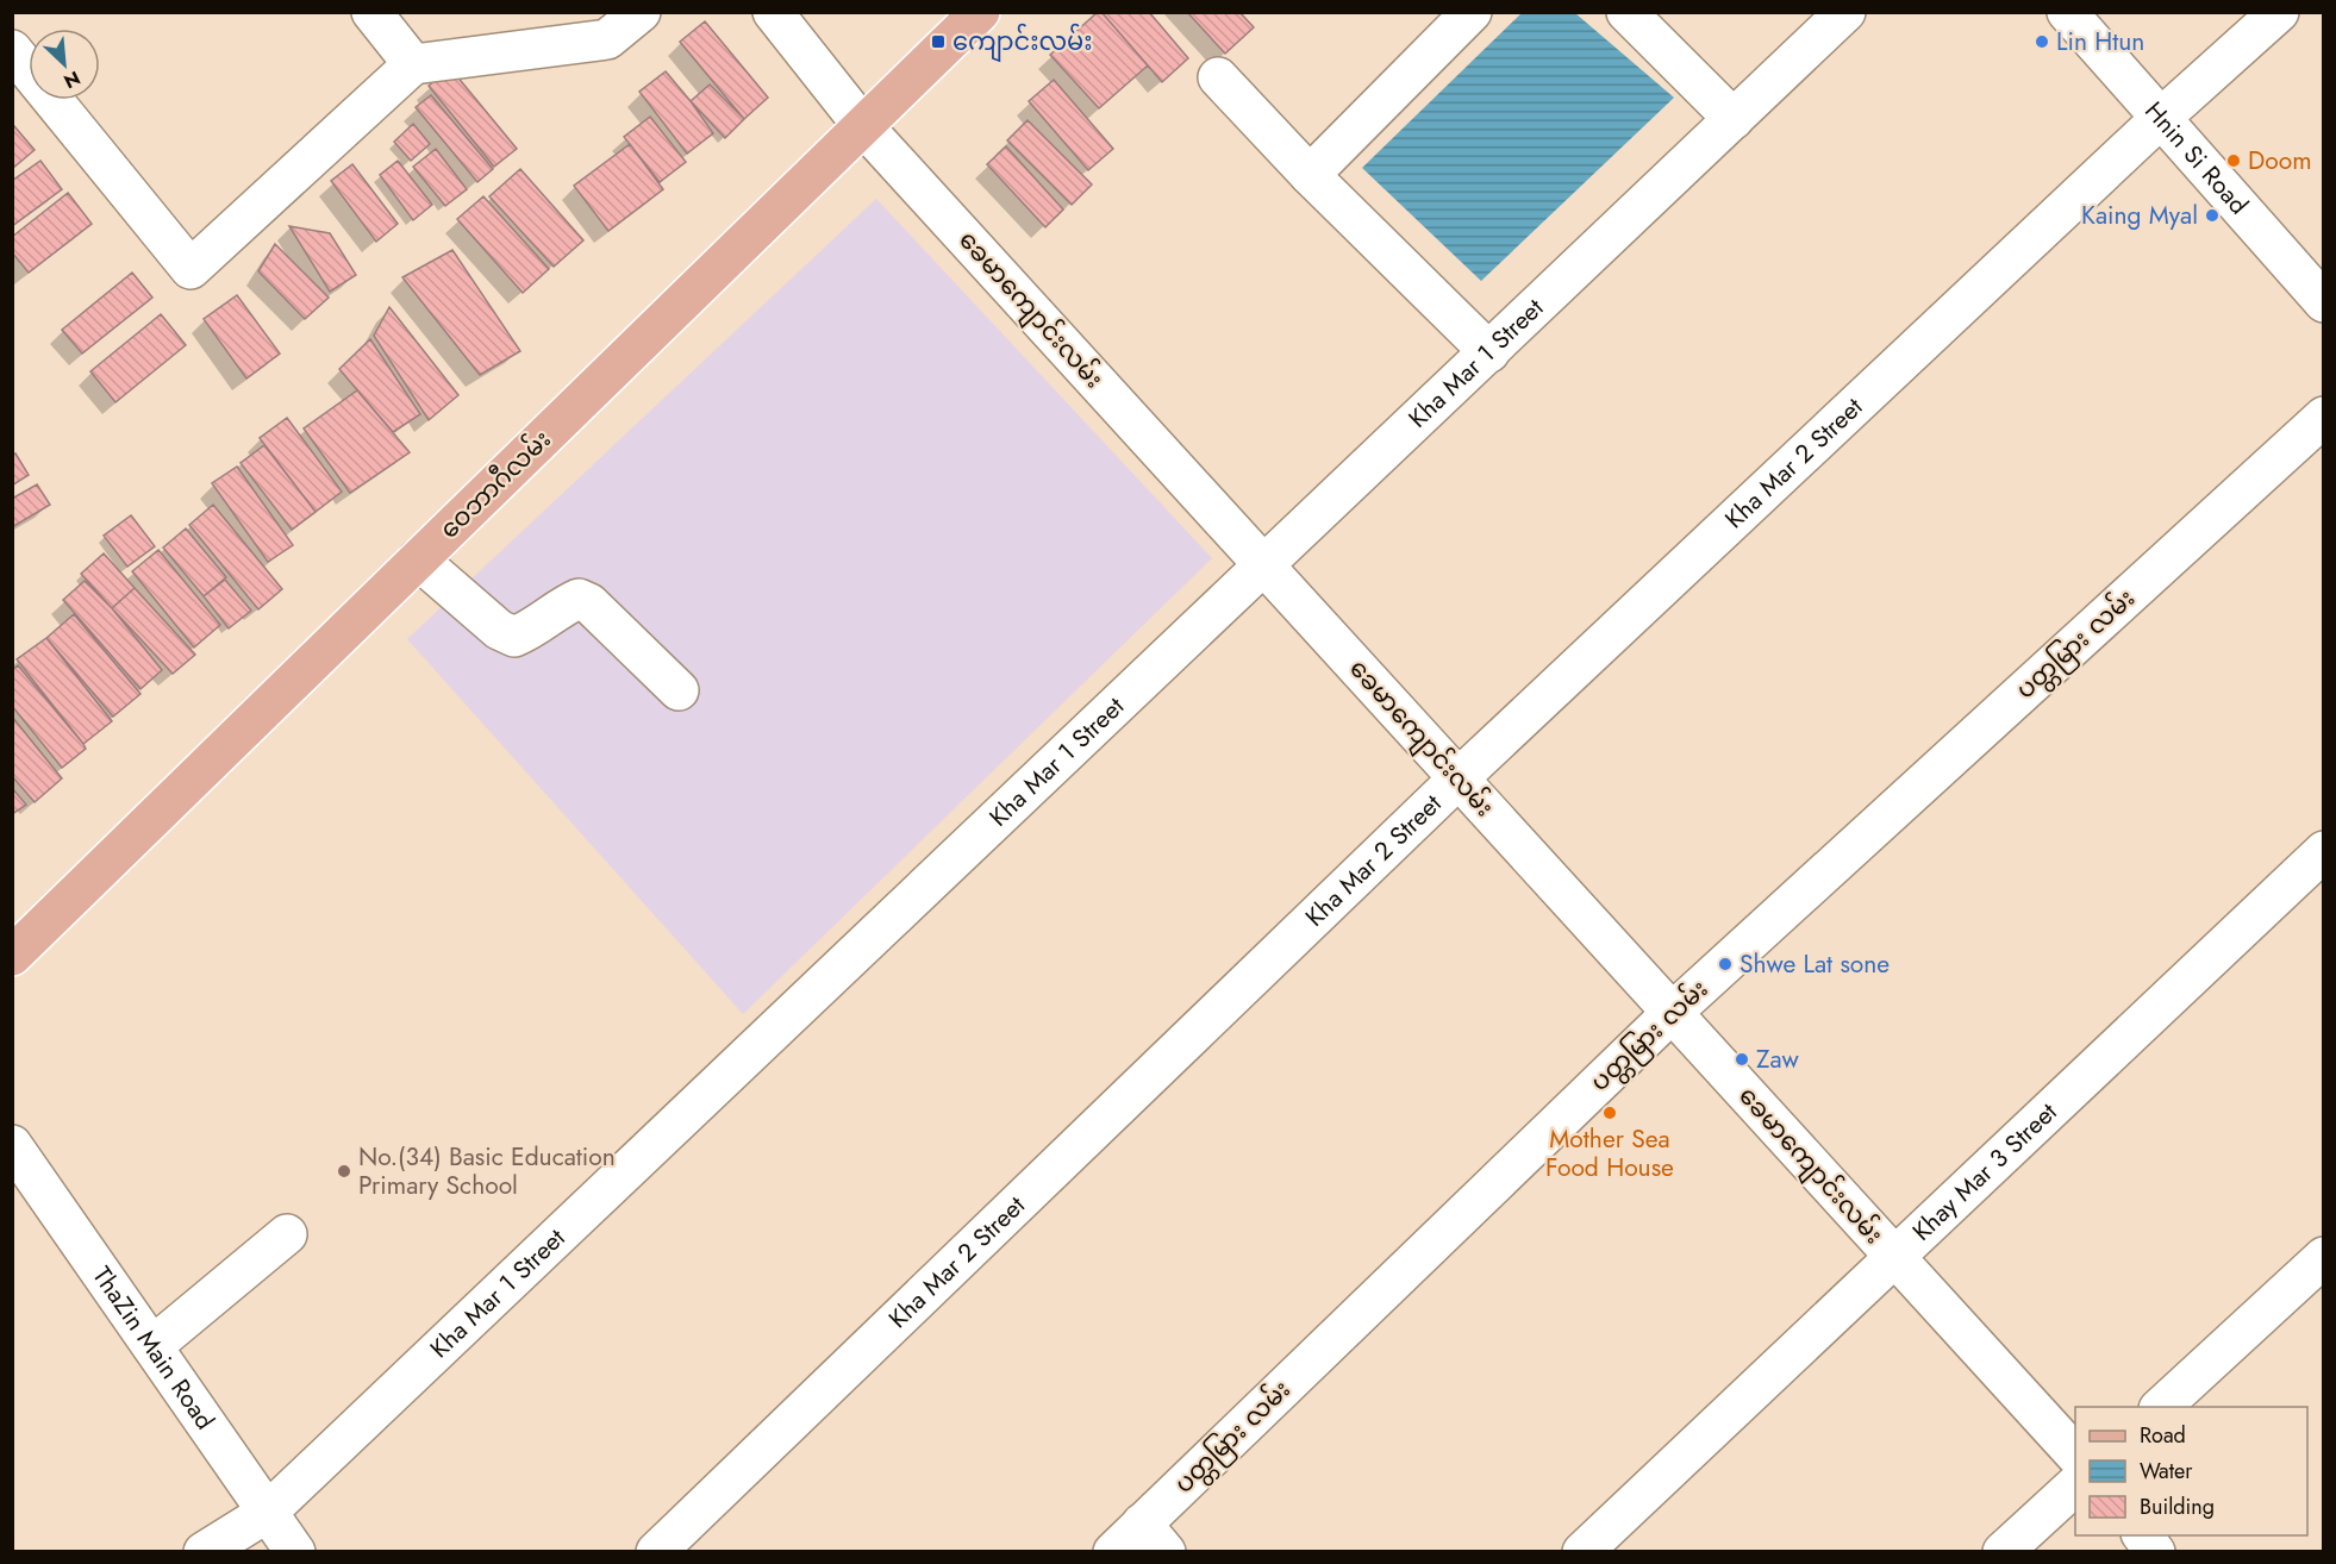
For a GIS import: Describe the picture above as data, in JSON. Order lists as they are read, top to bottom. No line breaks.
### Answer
{"streets":{"main road":["ဝေဘာဂီလမ်း"],"street":["Hnin Si Road","ခေမာကျောင်းလမ်း","Kha Mar 1 Street","Kha Mar 2 Street","ပတ္တမြား လမ်း","Khay Mar 3 Street","ThaZin Main Road"]},"crossings":[["Hnin Si Road","Kha Mar 2 Street"],["ခေမာကျောင်းလမ်း","Kha Mar 1 Street"],["ခေမာကျောင်းလမ်း","Kha Mar 2 Street"],["ခေမာကျောင်းလမ်း","ဝေဘာဂီလမ်း"],["ခေမာကျောင်းလမ်း","ပတ္တမြား လမ်း"],["ခေမာကျောင်းလမ်း","Khay Mar 3 Street"],["Kha Mar 1 Street","ThaZin Main Road"]],"places":{"transit":["ကျောင်းလမ်း"],"other":["Lin Htun","Doom","Kaing Myal","Shwe Lat sone","Zaw","Mother Sea Food House","No.(34) Basic Education Primary School"]},"legend":["Road","Water","Building"],"north":"bottom right"}
